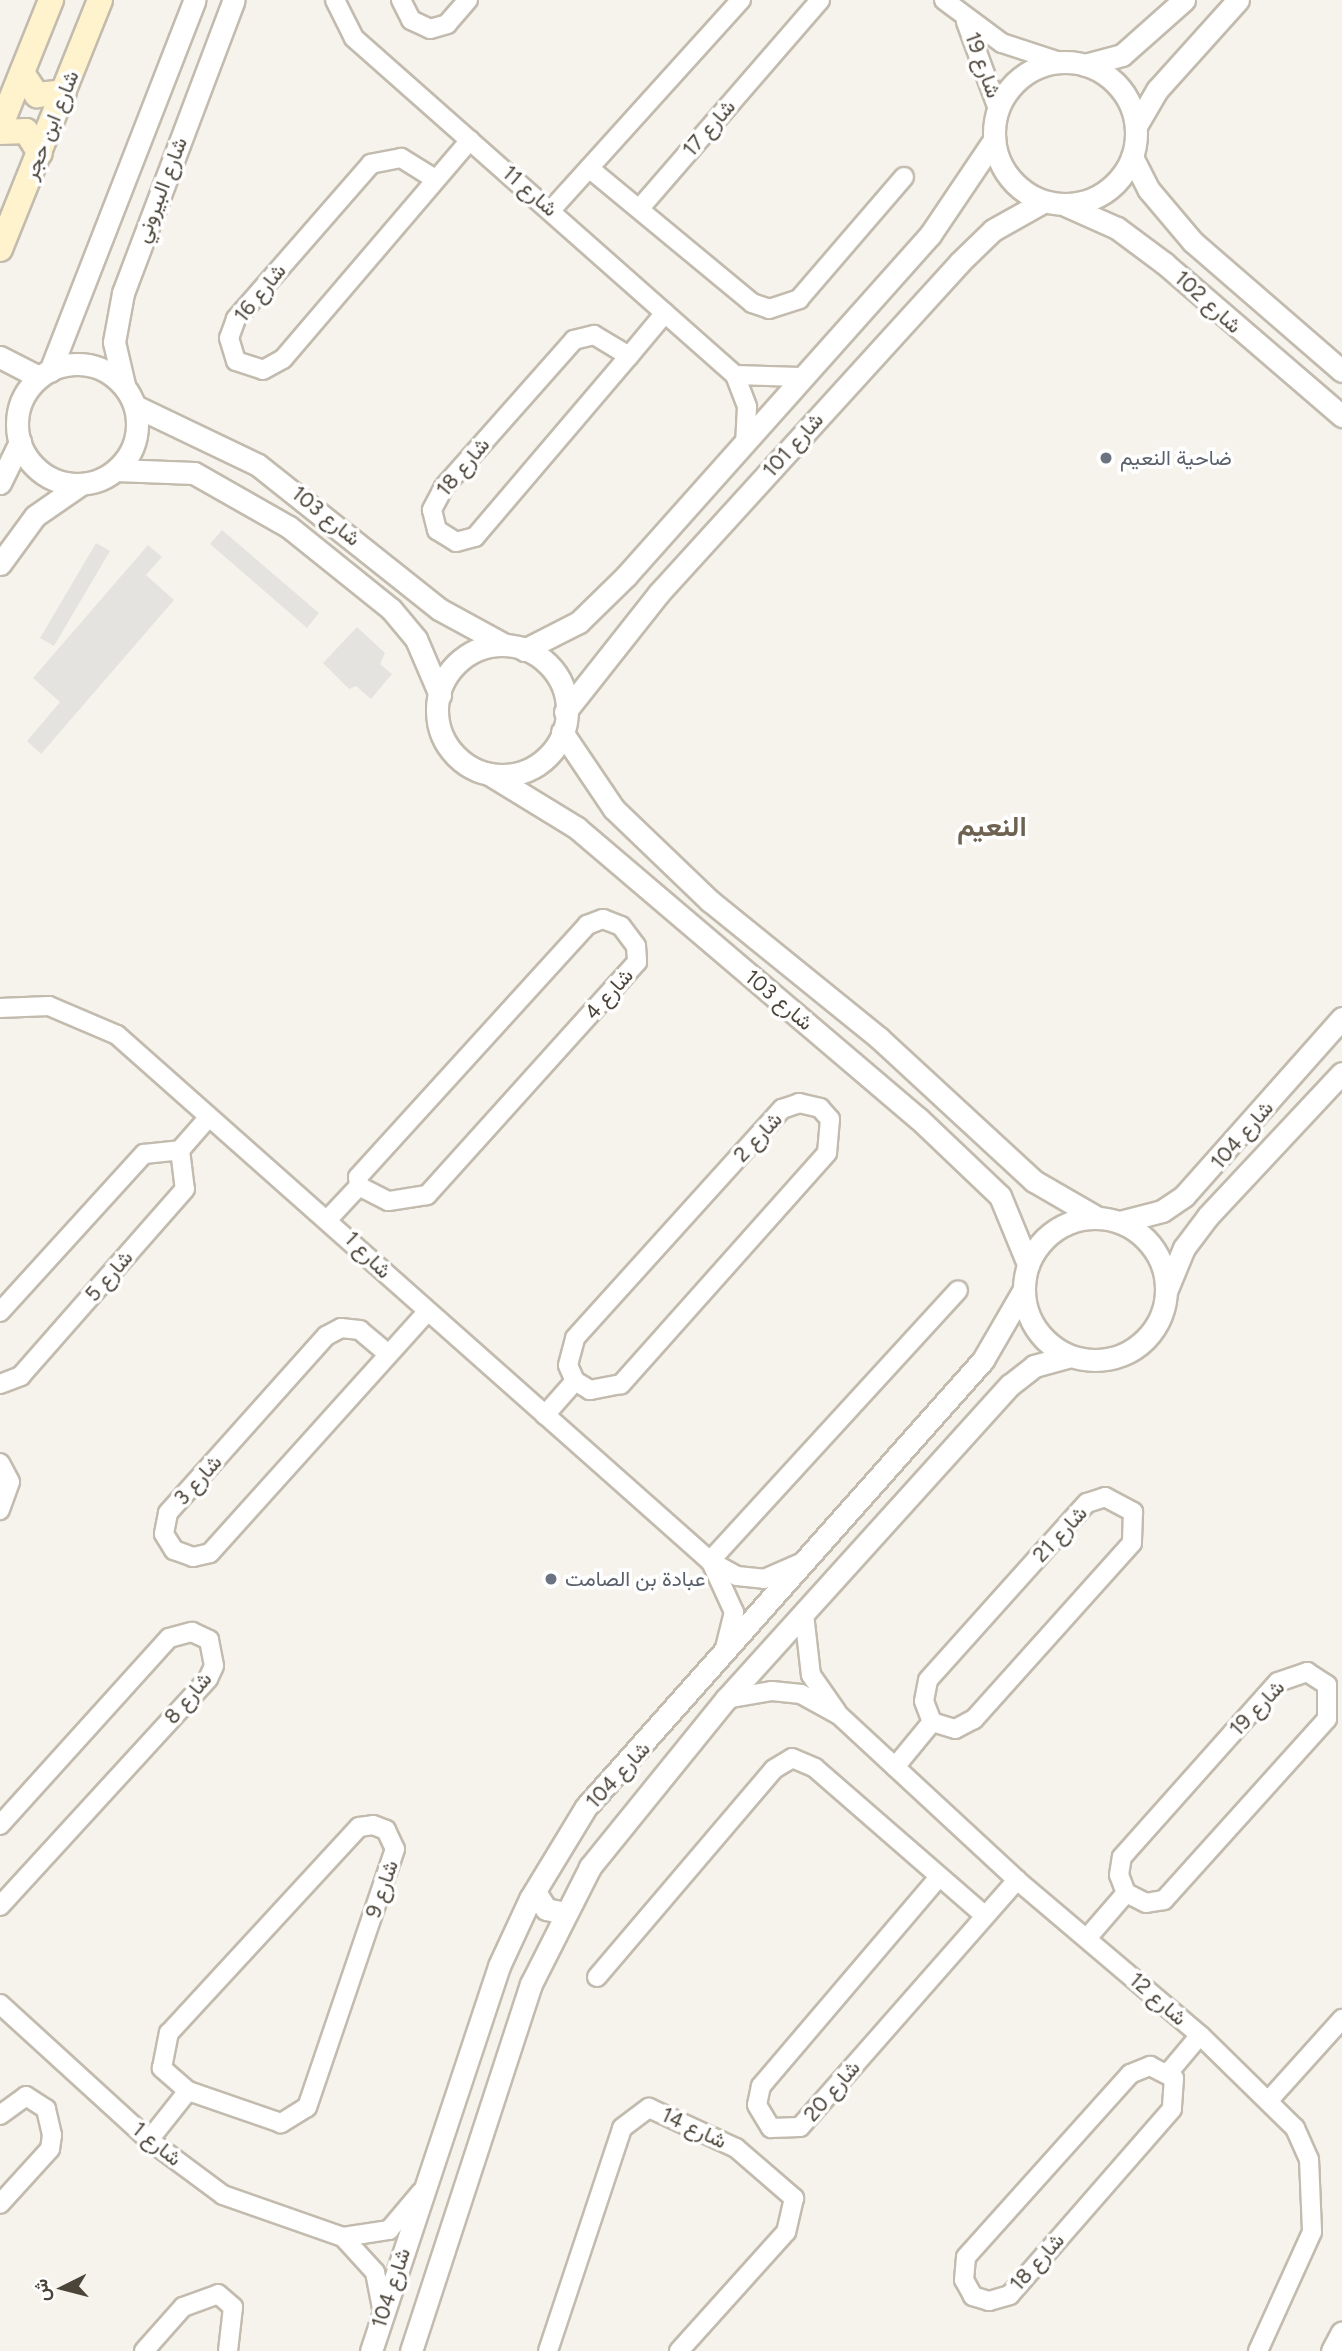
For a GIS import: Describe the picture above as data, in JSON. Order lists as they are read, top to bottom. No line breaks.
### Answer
{"streets":{"main road":["شارع ابن حجر"],"street":["شارع 19","شارع 17","شارع البيروني","شارع 11","شارع 16","شارع 102","شارع 101","شارع 18","شارع 103","شارع 4","شارع 104","شارع 2","شارع 1","شارع 5","شارع 3","شارع 21","شارع 8","شارع 9","شارع 12","شارع 20","شارع 14"]},"crossings":[["شارع 19","شارع 102"],["شارع 19","شارع 101"],["شارع البيروني","شارع 103"],["شارع 11","شارع 16"],["شارع 11","شارع 101"],["شارع 11","شارع 18"],["شارع 102","شارع 101"],["شارع 101","شارع 103"],["شارع 103","شارع 104"],["شارع 4","شارع 1"],["شارع 104","شارع 1"],["شارع 104","شارع 12"],["شارع 1","شارع 3"],["شارع 12","شارع 20"]],"districts":["النعيم"],"places":["ضاحية النعيم","عبادة بن الصامت"],"north":"left"}
